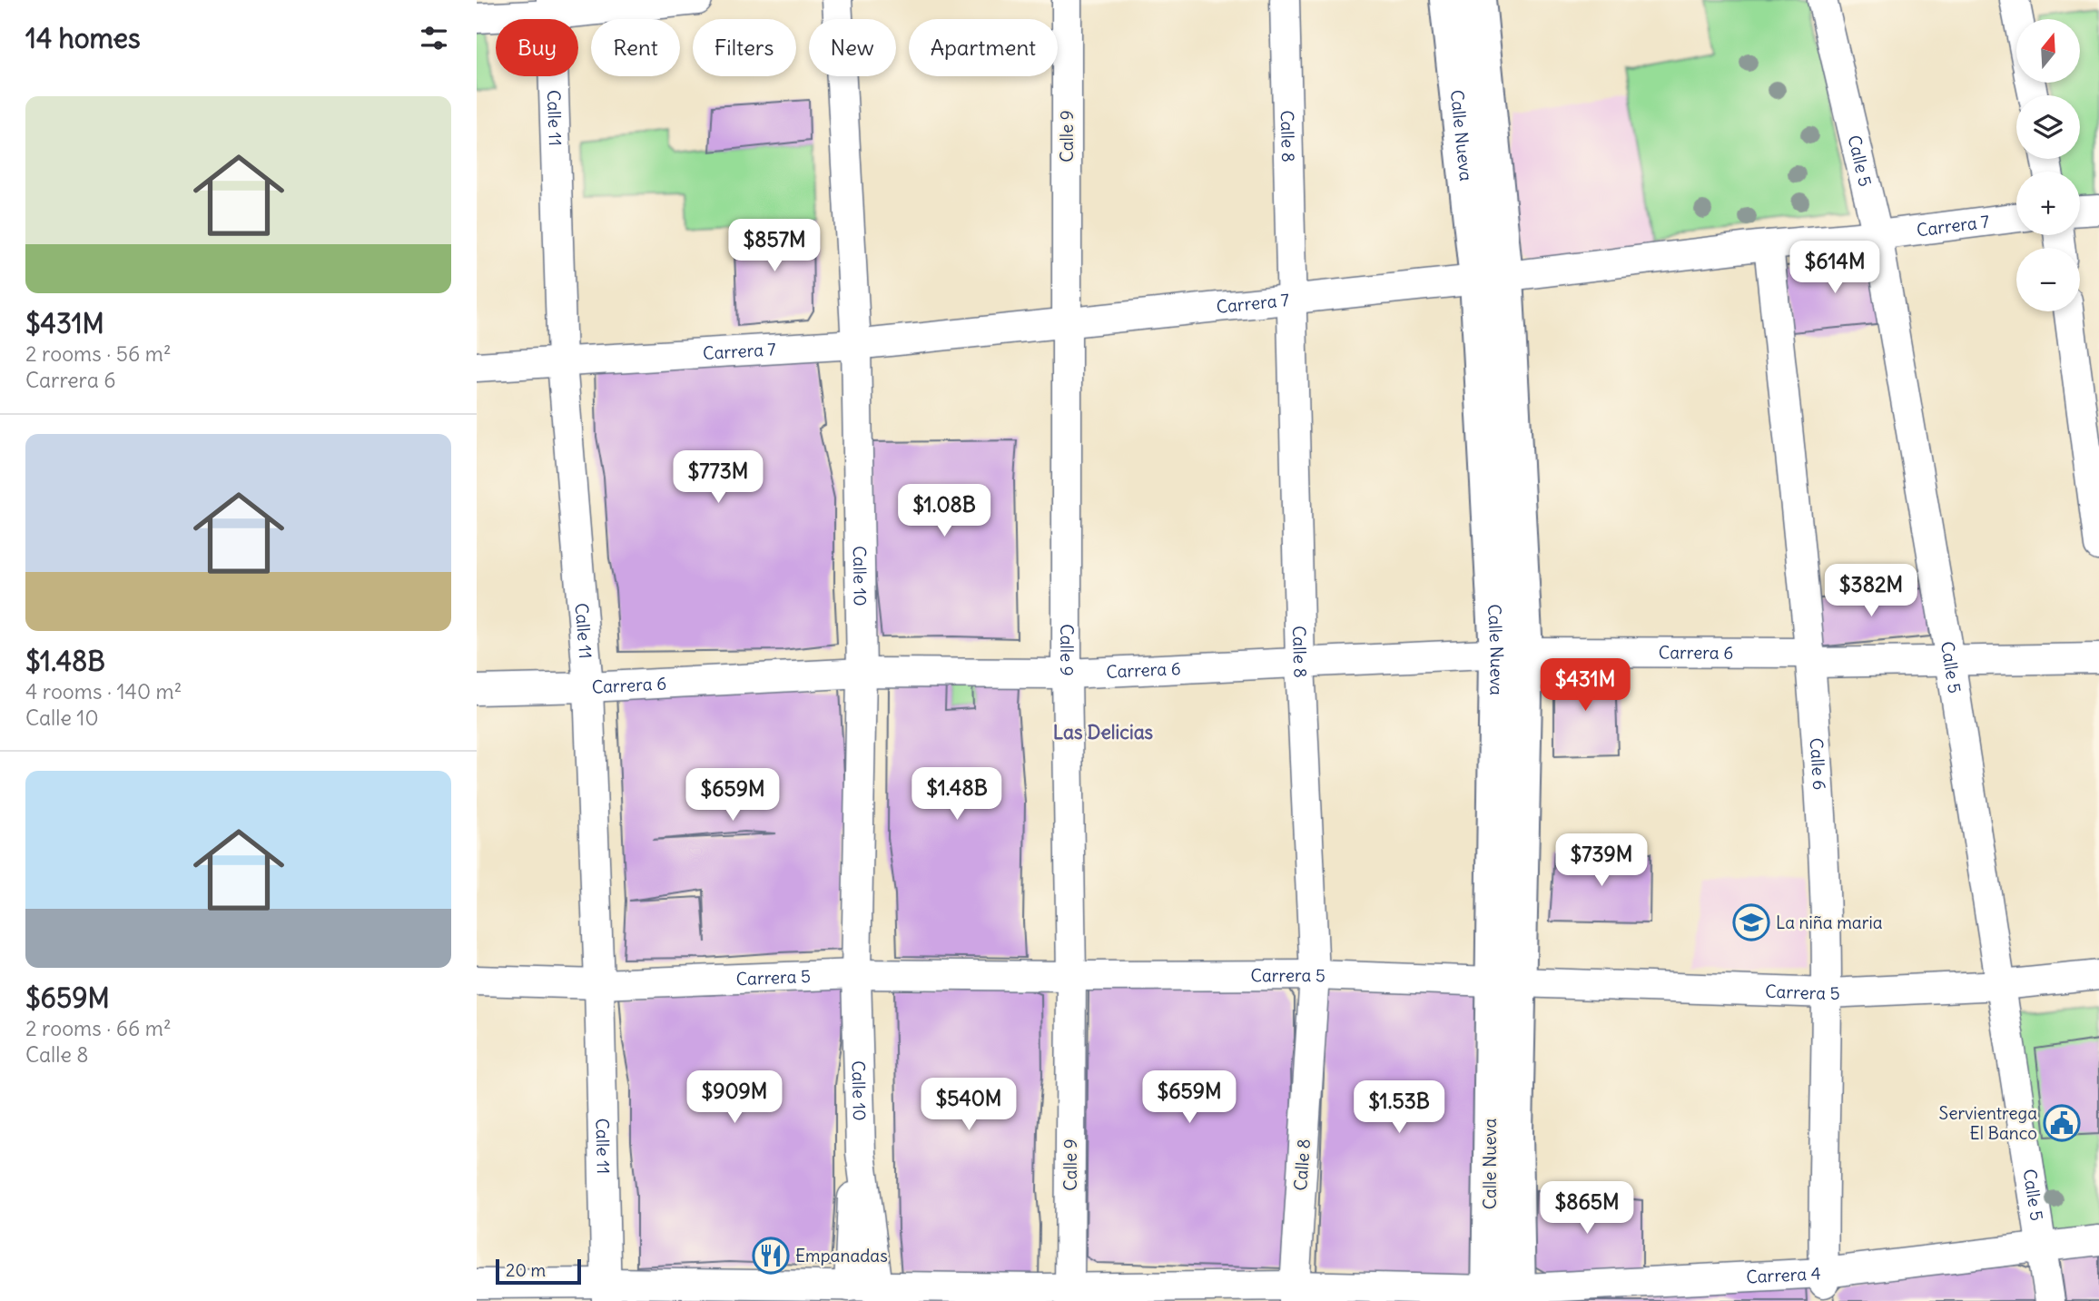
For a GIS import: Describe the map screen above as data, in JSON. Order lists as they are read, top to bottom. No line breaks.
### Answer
{"streets":{"main road":["Calle Nueva"],"street":["Calle 11","Calle 9","Calle 8","Calle 5","Carrera 7","Calle 10","Carrera 6","Calle 6","Carrera 5","Carrera 4"]},"crossings":[["Calle 11","Carrera 7"],["Calle 11","Carrera 6"],["Calle 11","Carrera 5"],["Calle 11","Carrera 4"],["Calle 9","Carrera 7"],["Calle 9","Carrera 6"],["Calle 9","Carrera 5"],["Calle 9","Carrera 4"],["Calle 8","Carrera 7"],["Calle 8","Carrera 6"],["Calle 8","Carrera 5"],["Calle 8","Carrera 4"],["Calle Nueva","Carrera 7"],["Calle Nueva","Carrera 6"],["Calle Nueva","Carrera 5"],["Calle Nueva","Carrera 4"],["Calle 5","Carrera 7"],["Calle 5","Carrera 6"],["Calle 5","Carrera 5"],["Calle 5","Carrera 4"],["Carrera 7","Calle 10"],["Carrera 7","Calle 6"],["Calle 10","Carrera 6"],["Calle 10","Carrera 5"],["Calle 10","Carrera 4"],["Carrera 6","Calle 6"],["Calle 6","Carrera 5"],["Calle 6","Carrera 4"]],"districts":["Las Delicias"],"places":{"school or university":["La niña maria"],"public building":["Servientrega El Banco"],"restaurant":["Empanadas"]},"scale_bar":"20 m","north":"top","page":{"heading":"14 homes","map_buttons":["+","−"],"chip":["Buy","Rent","Filters","New","Apartment"],"list":[{"name":"$431M","note":"2 rooms · 56 m² · Carrera 6"},{"name":"$1.48B","note":"4 rooms · 140 m² · Calle 10"},{"name":"$659M","note":"2 rooms · 66 m² · Calle 8"}],"price":["$857M","$614M","$773M","$1.08B","$382M","$431M","$1.48B","$659M","$739M","$909M","$659M","$540M","$1.53B","$865M"],"scale":"20 m"}}
